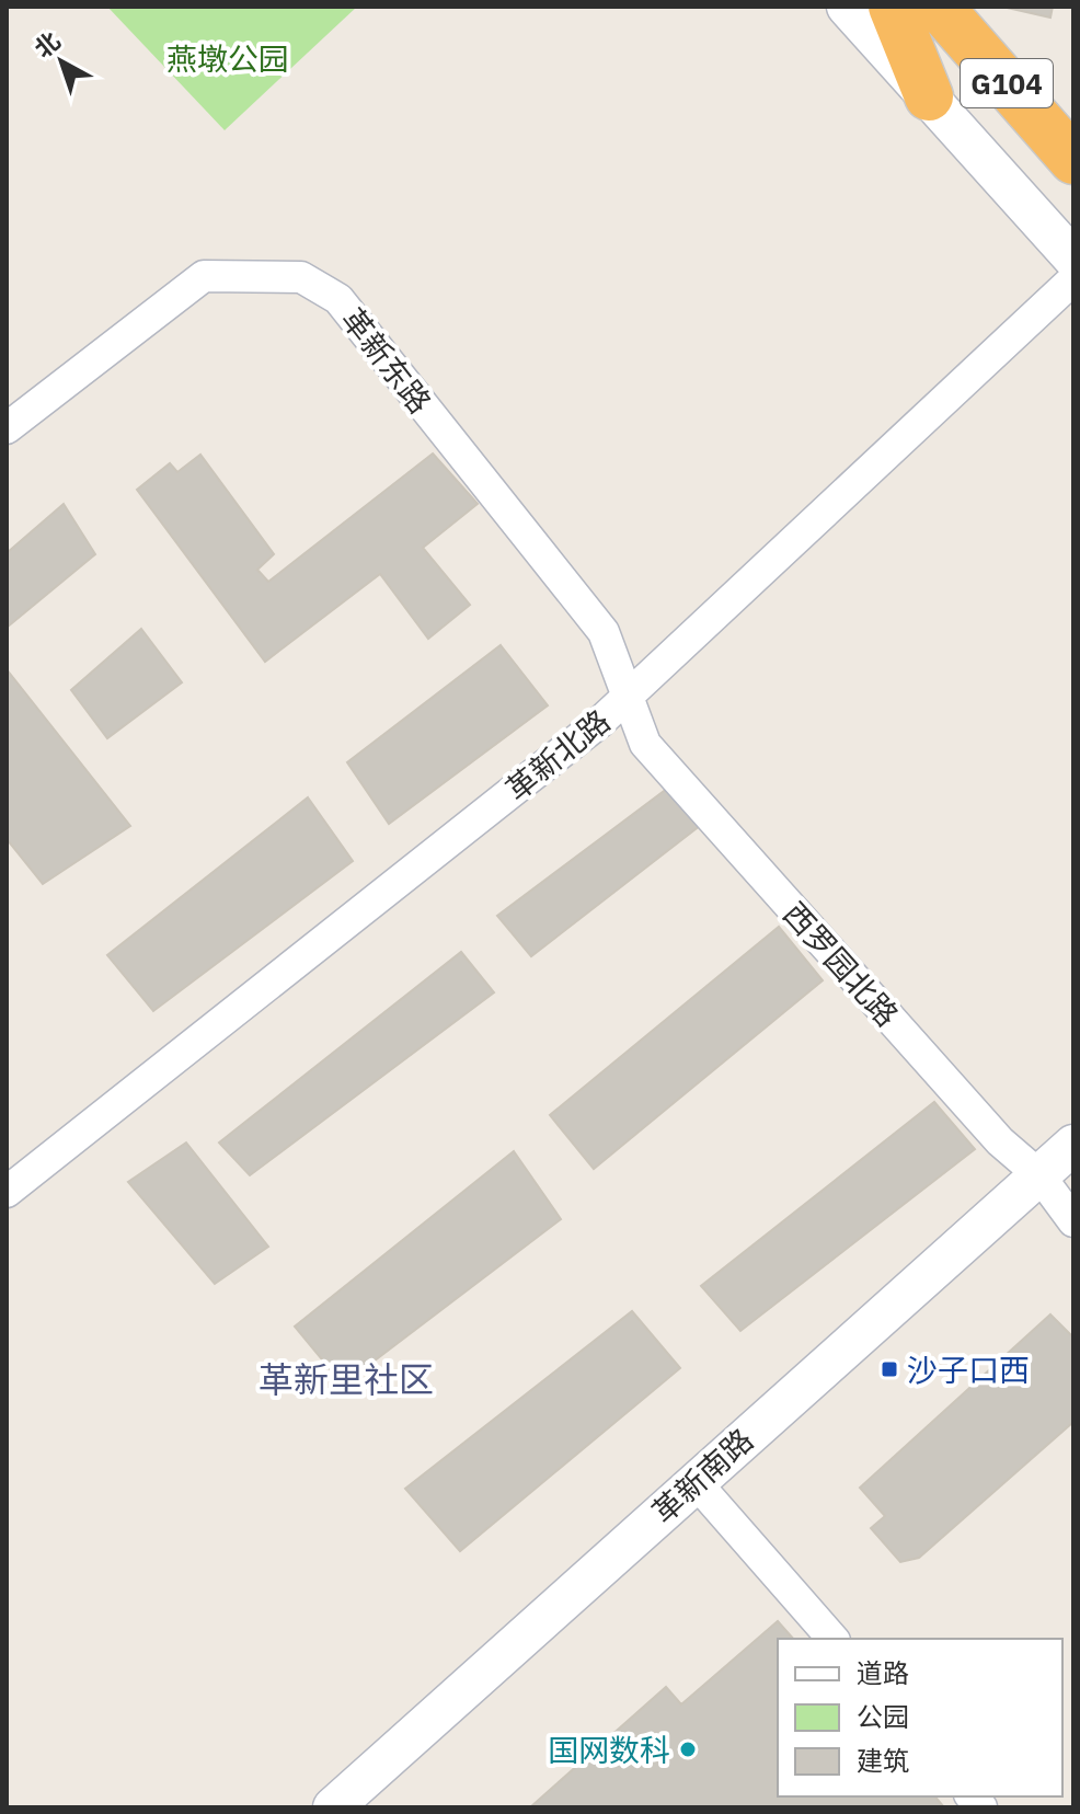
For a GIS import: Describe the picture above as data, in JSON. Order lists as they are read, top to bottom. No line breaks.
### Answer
{"streets":{"highway":["G104"],"street":["革新东路","革新北路","西罗园北路","革新南路"]},"crossings":[["革新东路","革新北路"],["革新东路","西罗园北路"],["革新北路","西罗园北路"],["西罗园北路","革新南路"]],"districts":["革新里社区"],"parks":["燕墩公园"],"places":{"transit":["沙子口西"],"other":["国网数科"]},"legend":["道路","公园","建筑"],"north":"top left"}
